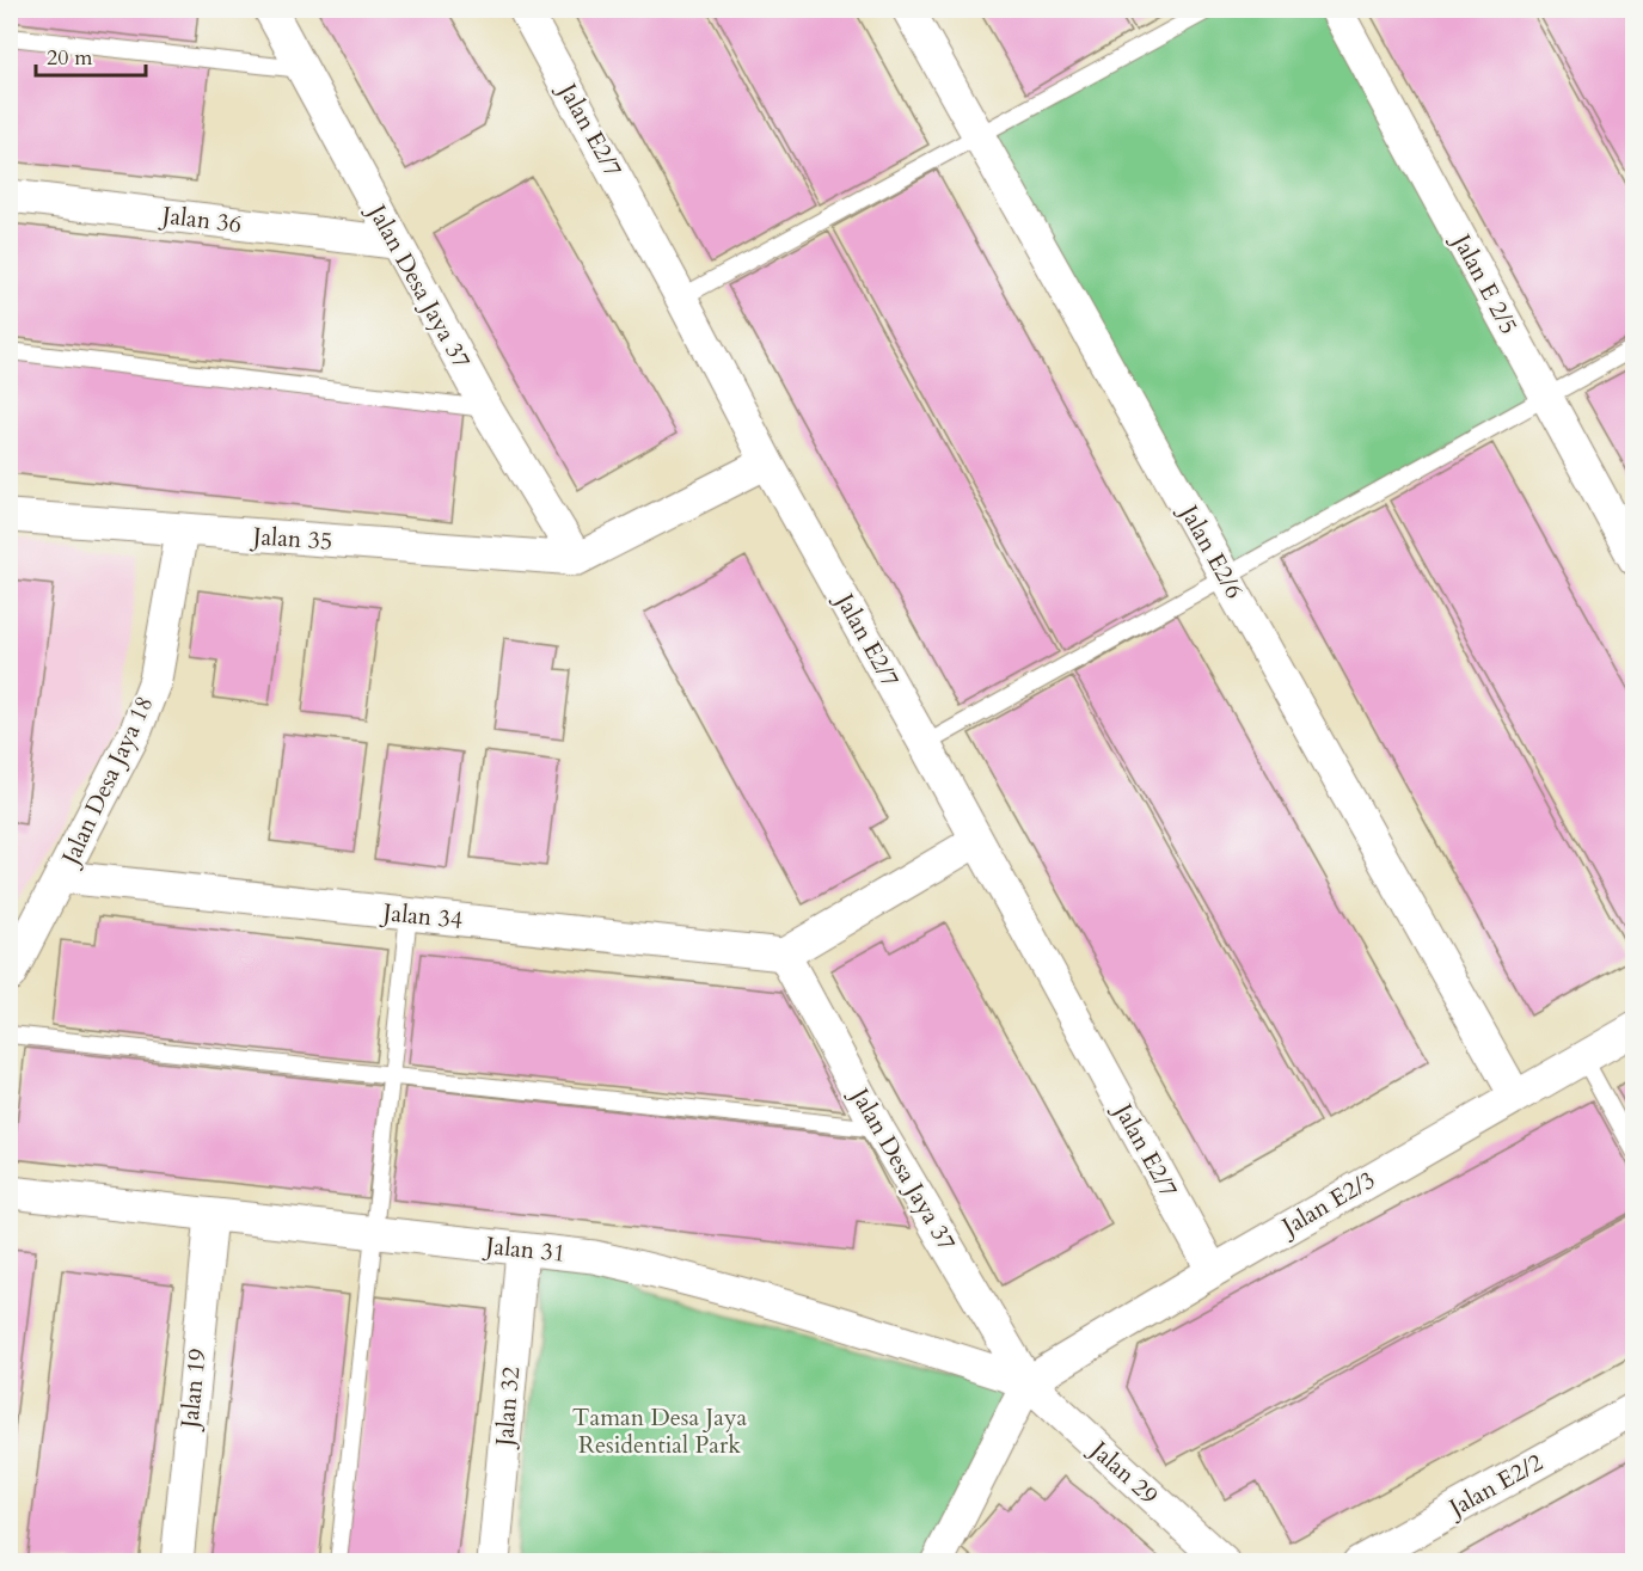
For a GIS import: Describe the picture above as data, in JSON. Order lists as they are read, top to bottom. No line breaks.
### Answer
{"streets":{"street":["Jalan E2/7","Jalan 36","Jalan E 2/5","Jalan Desa Jaya 37","Jalan 35","Jalan E2/6","Jalan Desa Jaya 18","Jalan 34","Jalan E2/3","Jalan 31","Jalan 19","Jalan 32","Jalan 29","Jalan E2/2"]},"crossings":[["Jalan E2/7","Jalan E2/3"],["Jalan 36","Jalan Desa Jaya 37"],["Jalan Desa Jaya 37","Jalan 35"],["Jalan Desa Jaya 37","Jalan 34"],["Jalan Desa Jaya 37","Jalan E2/3"],["Jalan Desa Jaya 37","Jalan 31"],["Jalan Desa Jaya 37","Jalan 29"],["Jalan 35","Jalan Desa Jaya 18"],["Jalan E2/6","Jalan E2/3"],["Jalan Desa Jaya 18","Jalan 34"],["Jalan E2/3","Jalan 31"],["Jalan E2/3","Jalan 29"],["Jalan 31","Jalan 19"],["Jalan 31","Jalan 32"],["Jalan 31","Jalan 29"]],"parks":["Taman Desa Jaya Residential Park"],"scale_bar":"20 m"}
